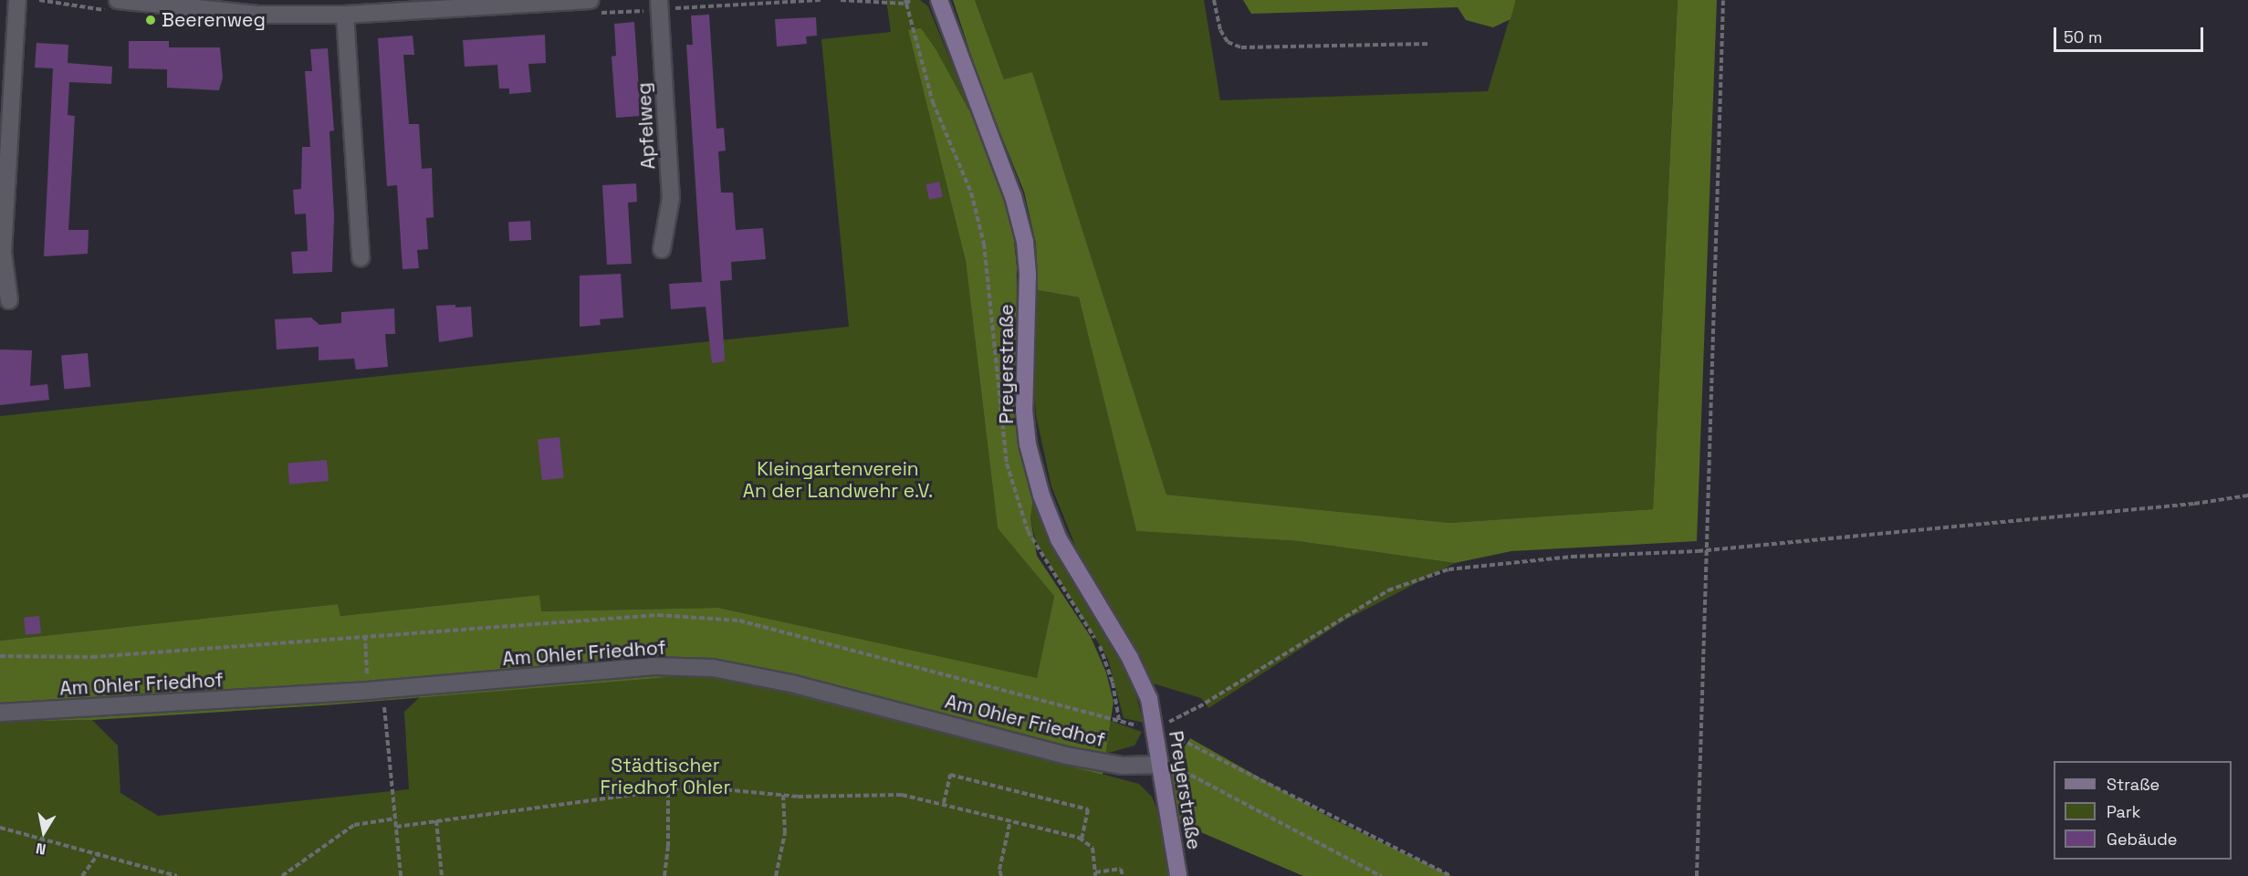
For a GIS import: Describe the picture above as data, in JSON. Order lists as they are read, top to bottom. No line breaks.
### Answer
{"streets":{"main road":["Preyerstraße"],"street":["Apfelweg","Am Ohler Friedhof"]},"crossings":[["Preyerstraße","Am Ohler Friedhof"]],"parks":["Kleingartenverein An der Landwehr e.V.","Städtischer Friedhof Ohler"],"places":["Beerenweg"],"legend":["Straße","Park","Gebäude"],"scale_bar":"50 m","north":"bottom"}
